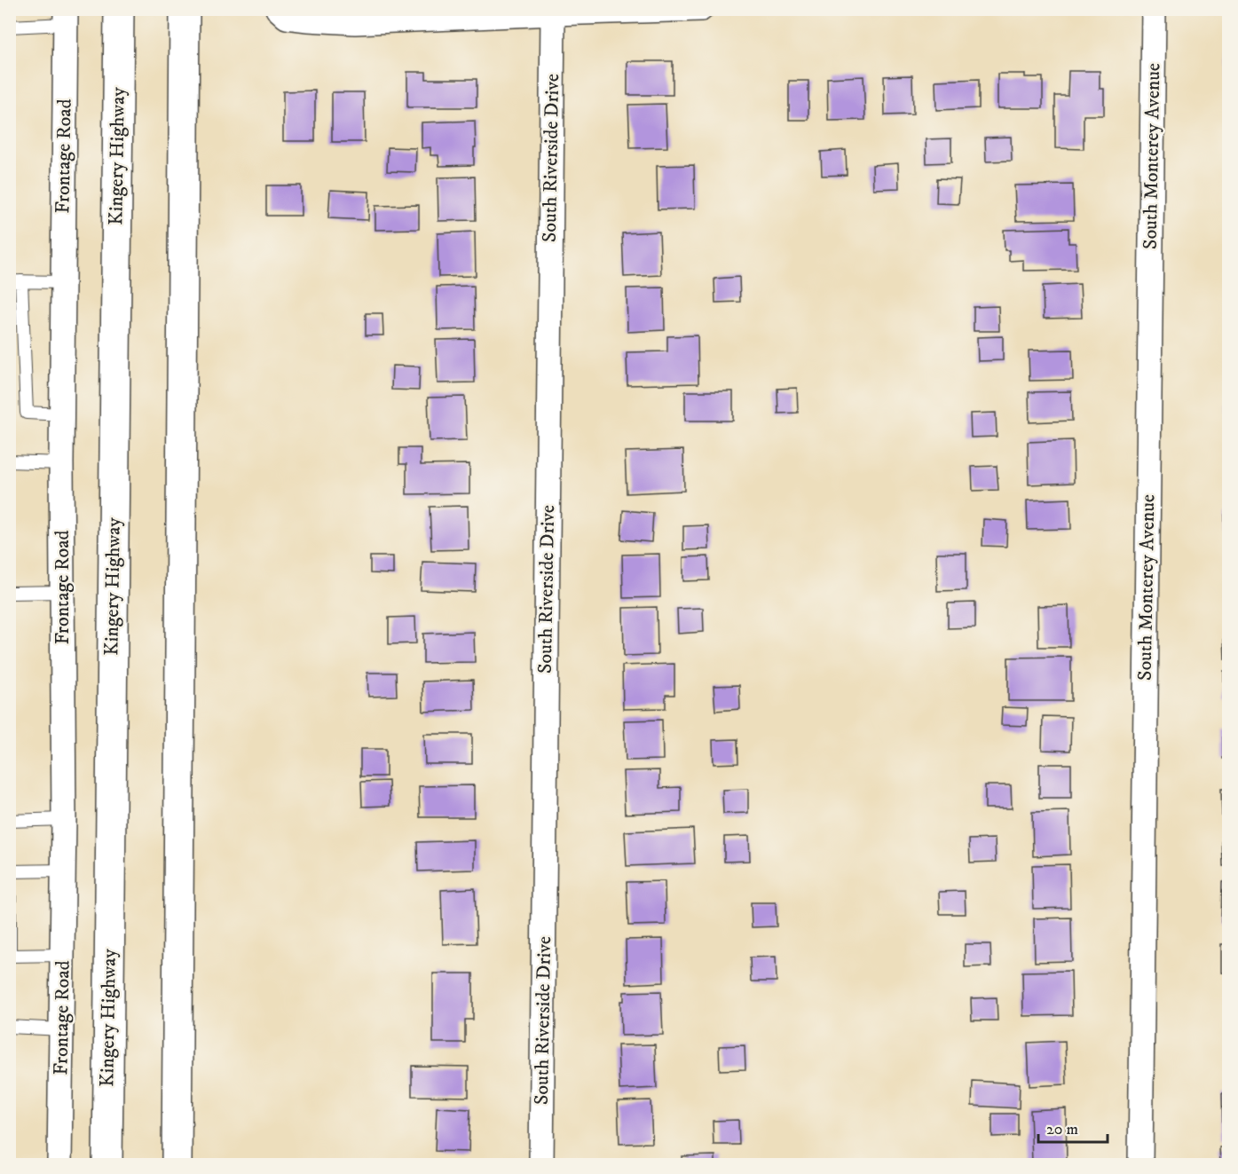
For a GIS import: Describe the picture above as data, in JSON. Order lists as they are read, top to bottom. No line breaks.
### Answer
{"streets":{"highway":["Kingery Highway"],"street":["Frontage Road","South Monterey Avenue","South Riverside Drive"]},"scale_bar":"20 m"}
